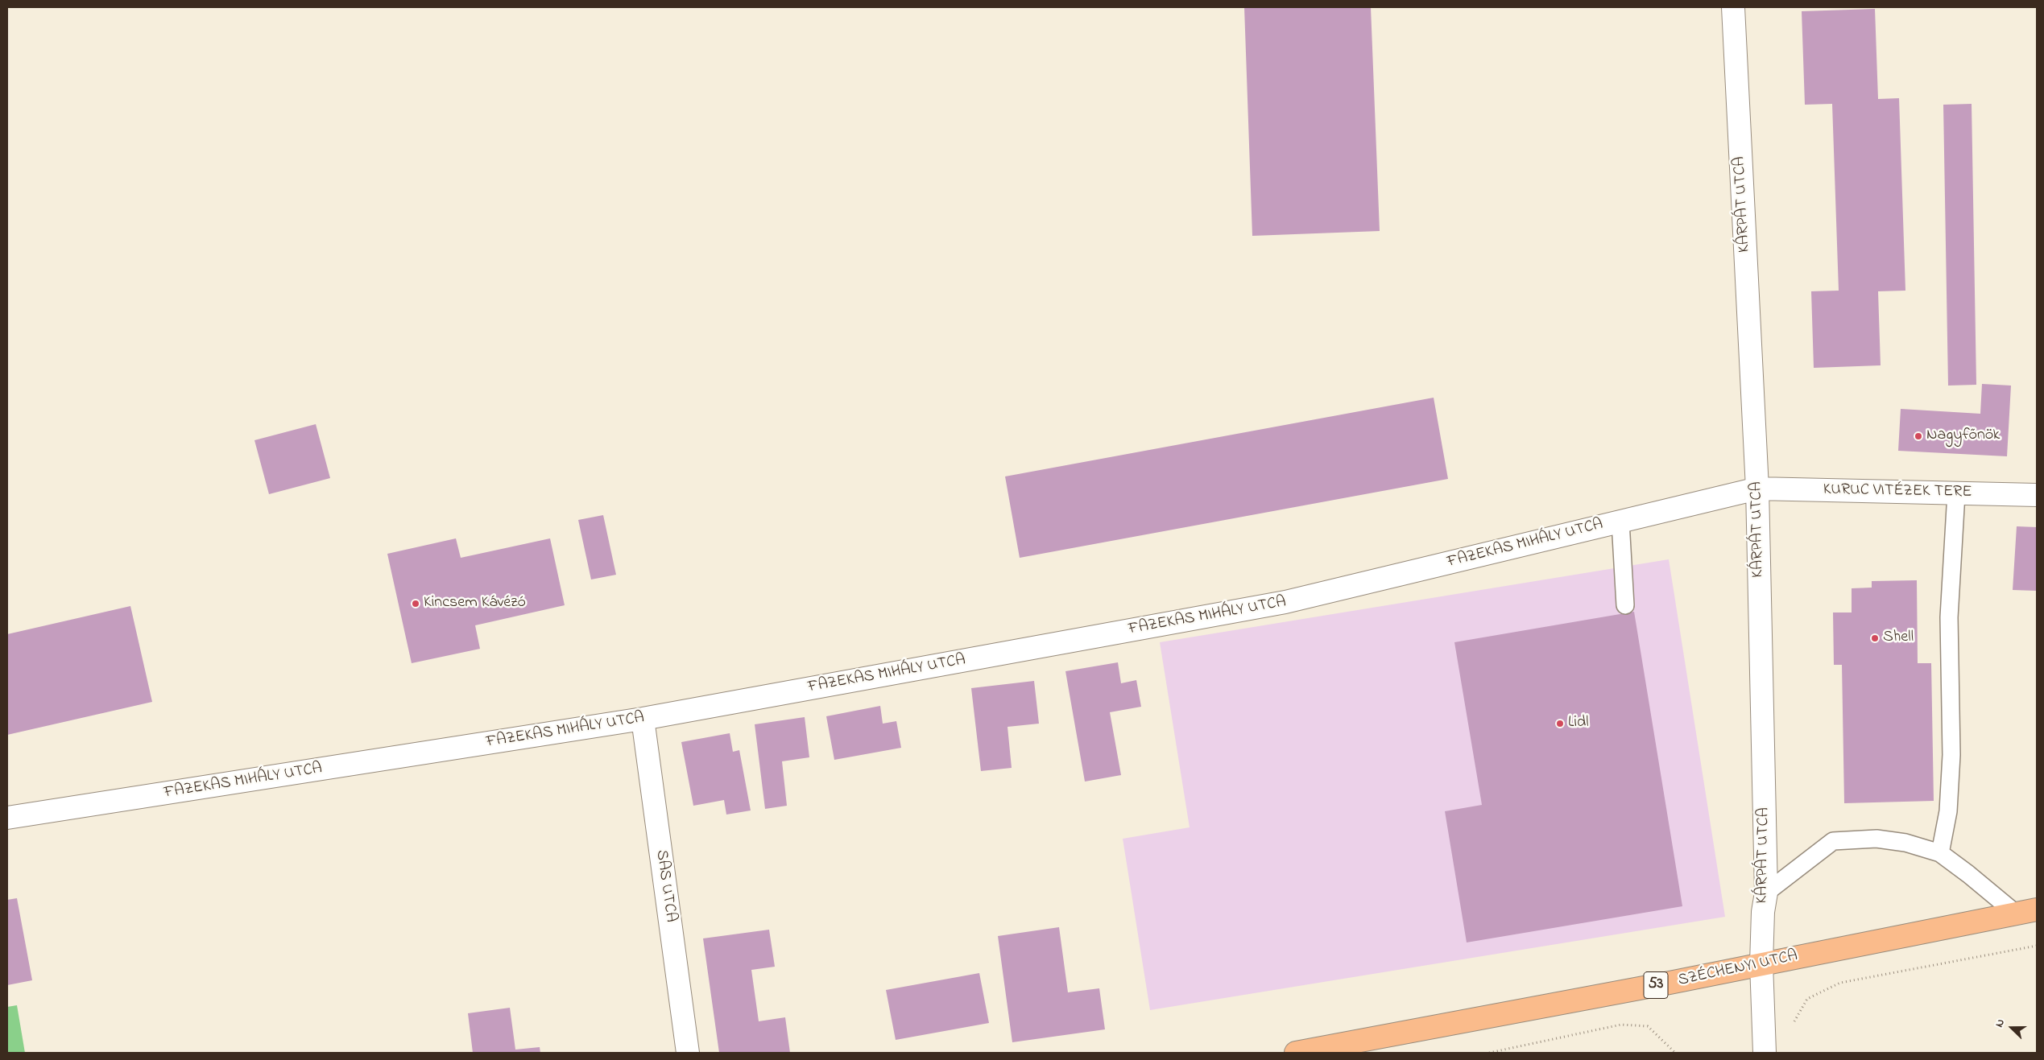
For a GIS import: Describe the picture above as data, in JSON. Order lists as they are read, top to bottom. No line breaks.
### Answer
{"streets":{"main road":["SZÉCHENYI UTCA","53"],"street":["KÁRPÁT UTCA","KURUC VITÉZEK TERE","FAZEKAS MIHÁLY UTCA","SAS UTCA"]},"crossings":[["KÁRPÁT UTCA","KURUC VITÉZEK TERE"],["KÁRPÁT UTCA","FAZEKAS MIHÁLY UTCA"],["KÁRPÁT UTCA","SZÉCHENYI UTCA"],["KURUC VITÉZEK TERE","FAZEKAS MIHÁLY UTCA"],["FAZEKAS MIHÁLY UTCA","SAS UTCA"]],"places":["Nagyfőnök","Kincsem Kávézó","Shell","Lidl"],"north":"left"}
